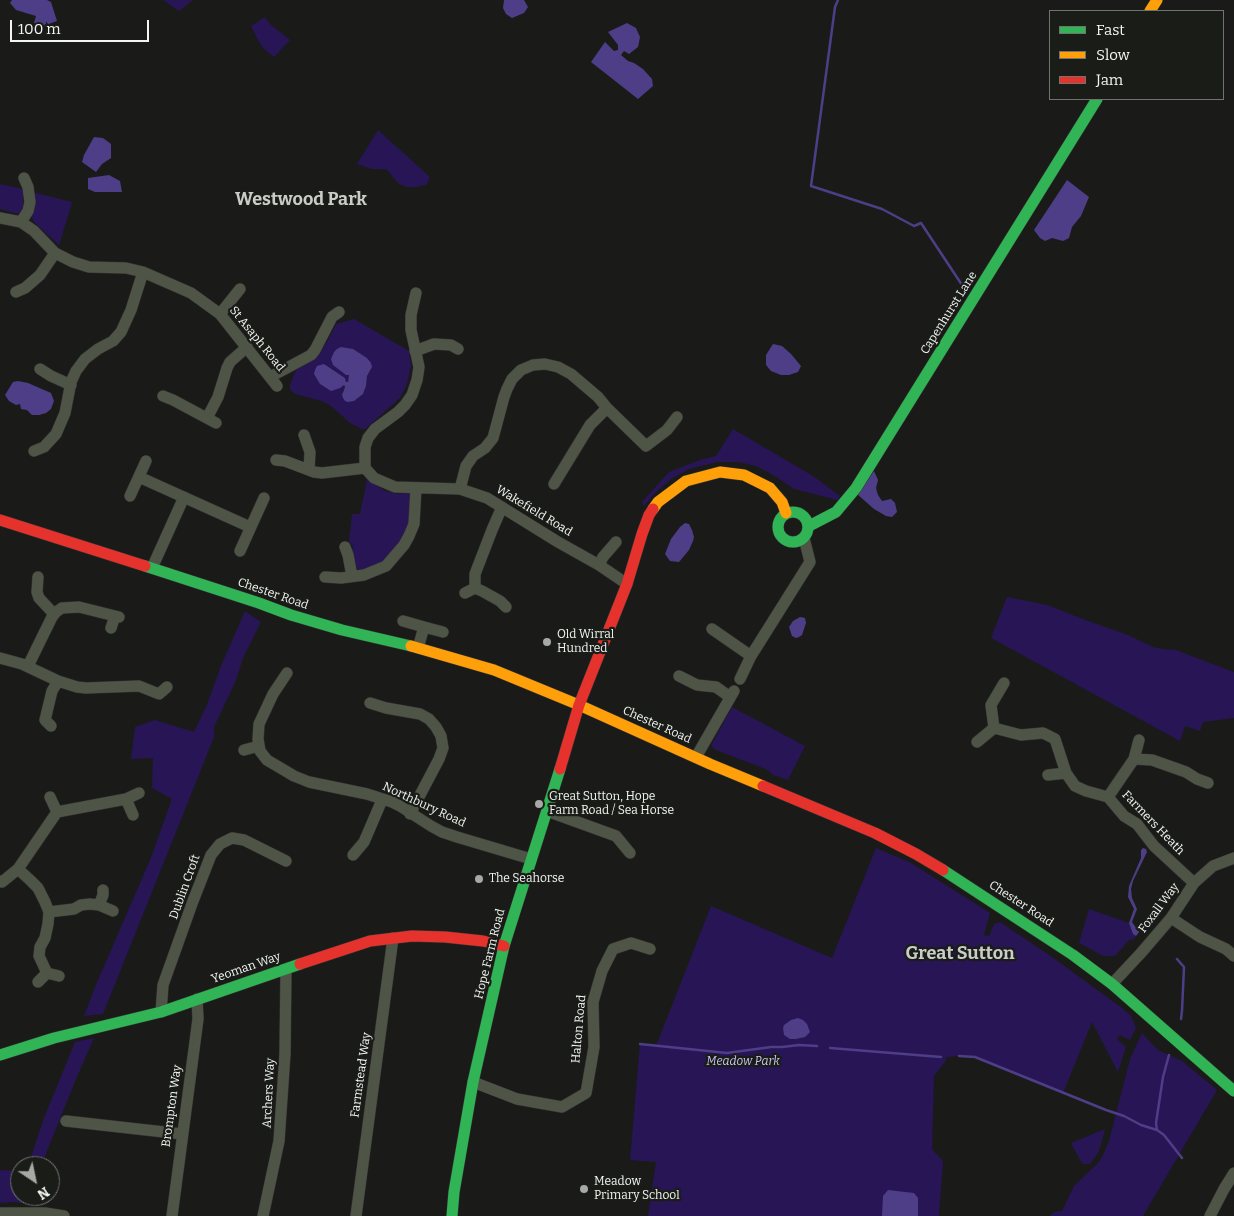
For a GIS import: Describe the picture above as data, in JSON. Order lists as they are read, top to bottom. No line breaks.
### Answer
{"streets":{"street":["Capenhurst Lane","St Asaph Road","Wakefield Road","Chester Road","Northbury Road","Farmers Heath","Dublin Croft","Foxall Way","Hope Farm Road","Yeoman Way","Halton Road","Farmstead Way","Archers Way","Brompton Way"]},"crossings":[["Capenhurst Lane","Hope Farm Road"],["Wakefield Road","Hope Farm Road"],["Chester Road","Foxall Way"],["Chester Road","Hope Farm Road"],["Northbury Road","Hope Farm Road"],["Farmers Heath","Foxall Way"],["Dublin Croft","Yeoman Way"],["Hope Farm Road","Yeoman Way"],["Hope Farm Road","Halton Road"],["Yeoman Way","Farmstead Way"],["Yeoman Way","Archers Way"],["Yeoman Way","Brompton Way"]],"districts":["Westwood Park","Great Sutton"],"parks":["Meadow Park"],"places":["Old Wirral Hundred","Great Sutton, Hope Farm Road / Sea Horse","The Seahorse","Meadow Primary School"],"legend":["Fast","Slow","Jam"],"scale_bar":"100 m","north":"bottom right"}
